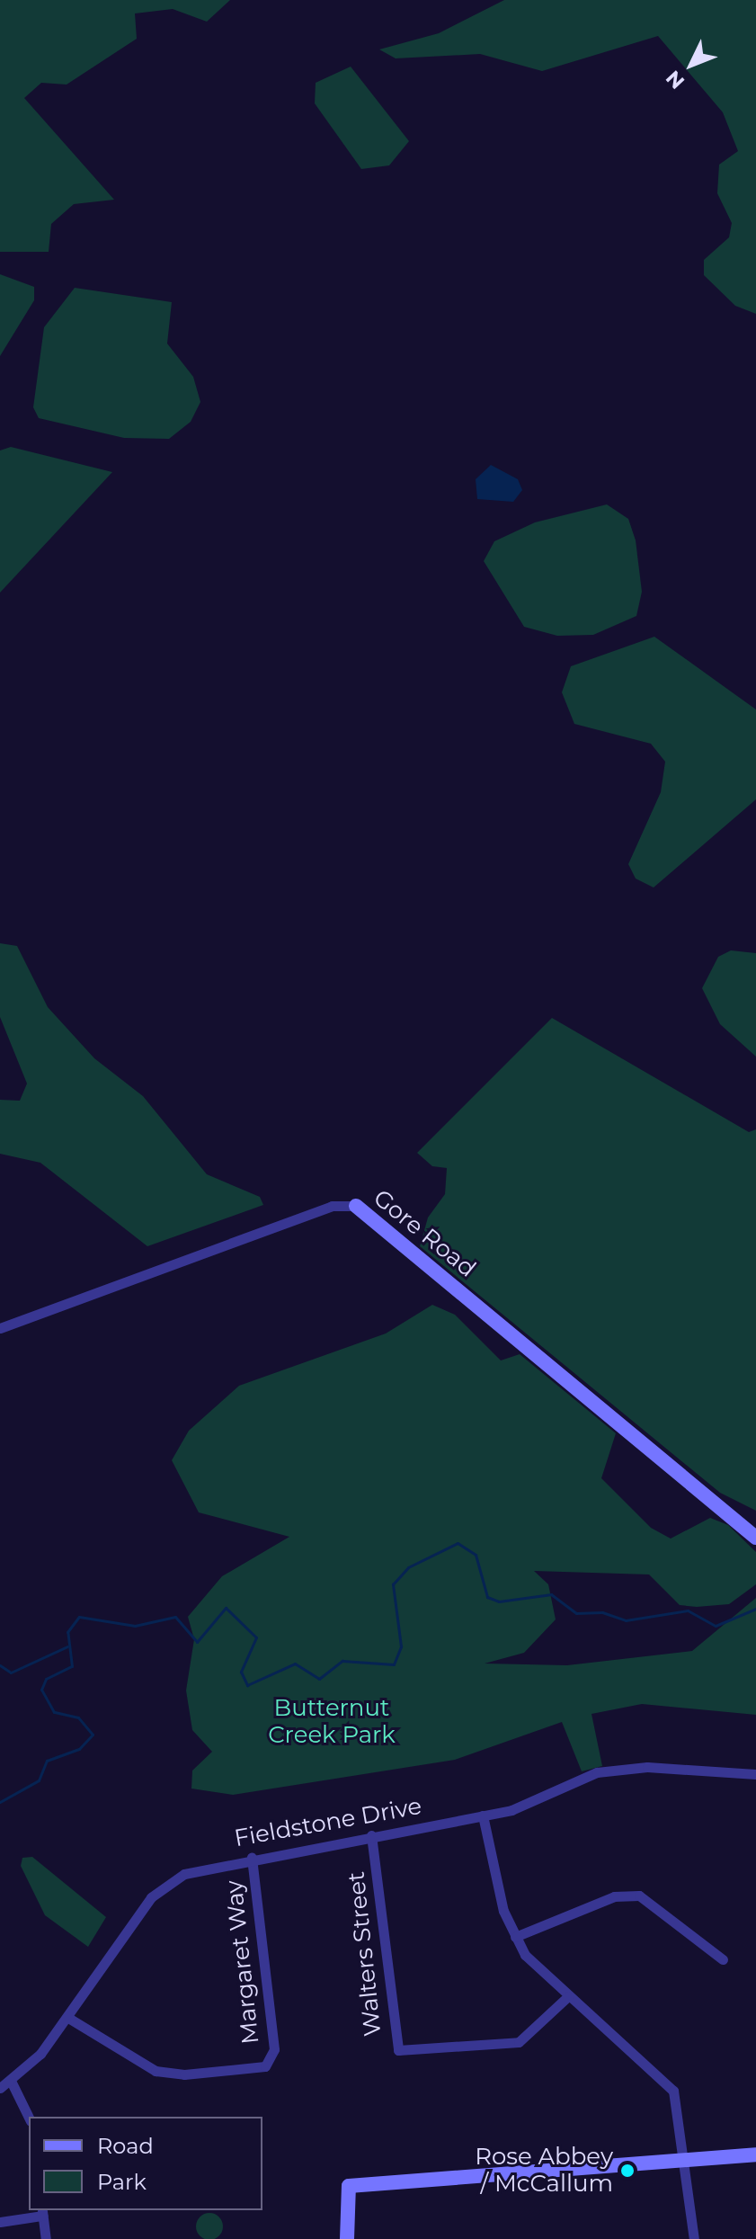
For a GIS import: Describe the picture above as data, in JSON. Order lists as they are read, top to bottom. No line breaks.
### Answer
{"streets":{"street":["Gore Road","Fieldstone Drive","Walters Street","Margaret Way"]},"crossings":[["Fieldstone Drive","Walters Street"],["Fieldstone Drive","Margaret Way"]],"parks":["Butternut Creek Park"],"places":["Rose Abbey / McCallum"],"legend":["Road","Park"],"north":"bottom left"}
